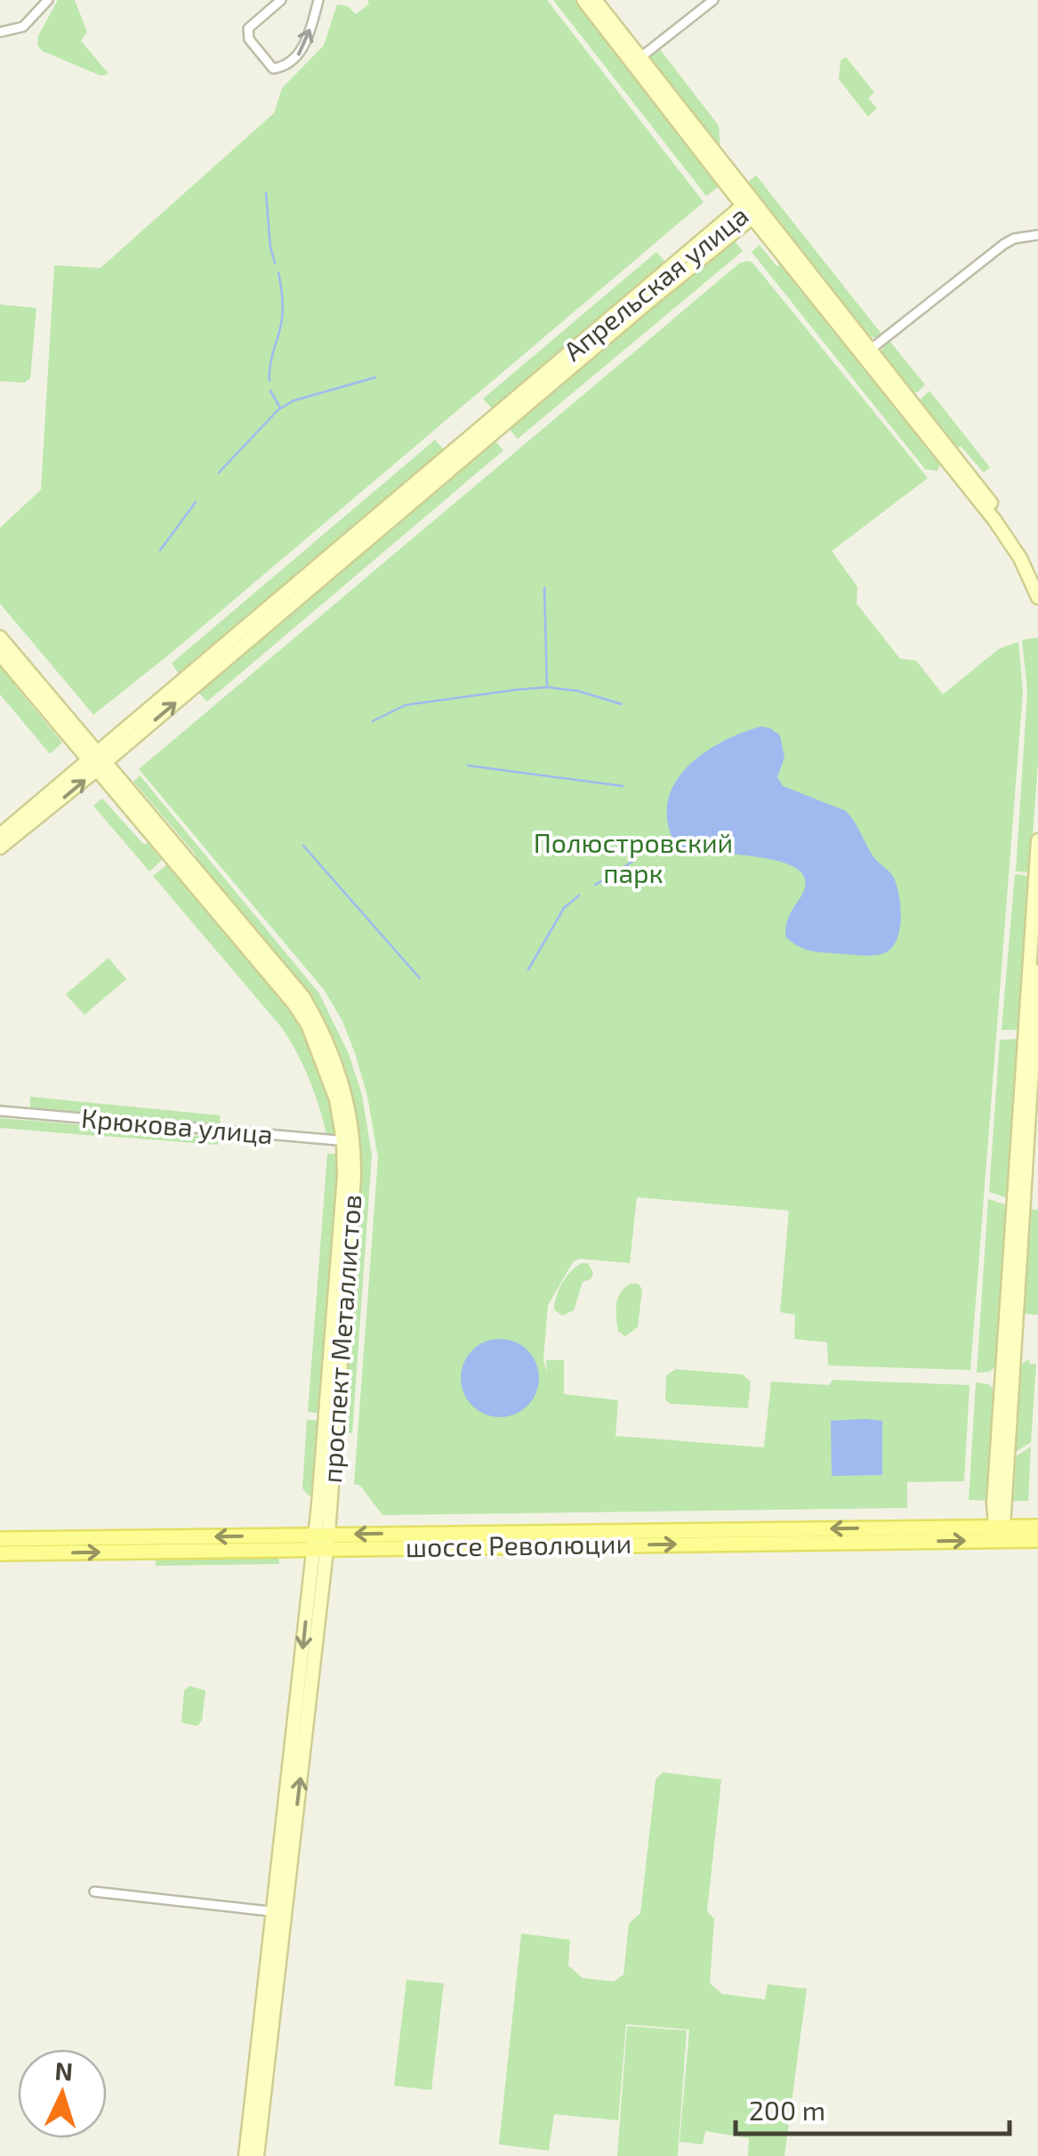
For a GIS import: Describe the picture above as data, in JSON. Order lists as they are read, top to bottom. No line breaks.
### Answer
{"streets":{"main road":["шоссе Революции"],"street":["Апрельская улица","Крюкова улица","проспект Металлистов"]},"crossings":[["Апрельская улица","проспект Металлистов"],["Крюкова улица","проспект Металлистов"],["проспект Металлистов","шоссе Революции"]],"parks":["Полюстровский парк"],"scale_bar":"200 m","north":"top"}
